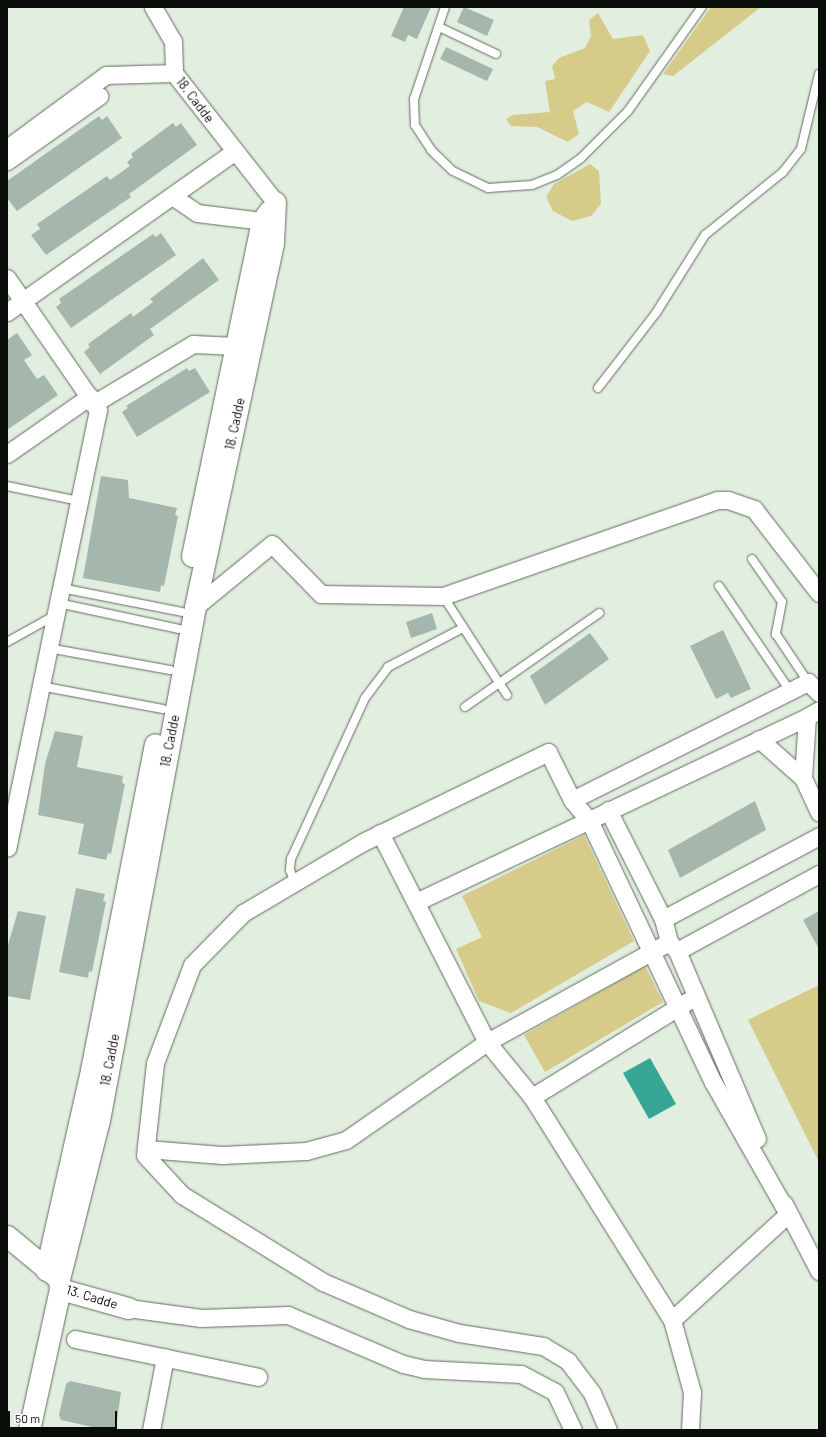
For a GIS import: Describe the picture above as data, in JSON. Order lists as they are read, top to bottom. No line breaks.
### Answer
{"streets":{"street":["18. Cadde","13. Cadde"]},"crossings":[["18. Cadde","13. Cadde"]],"scale_bar":"50 m"}
